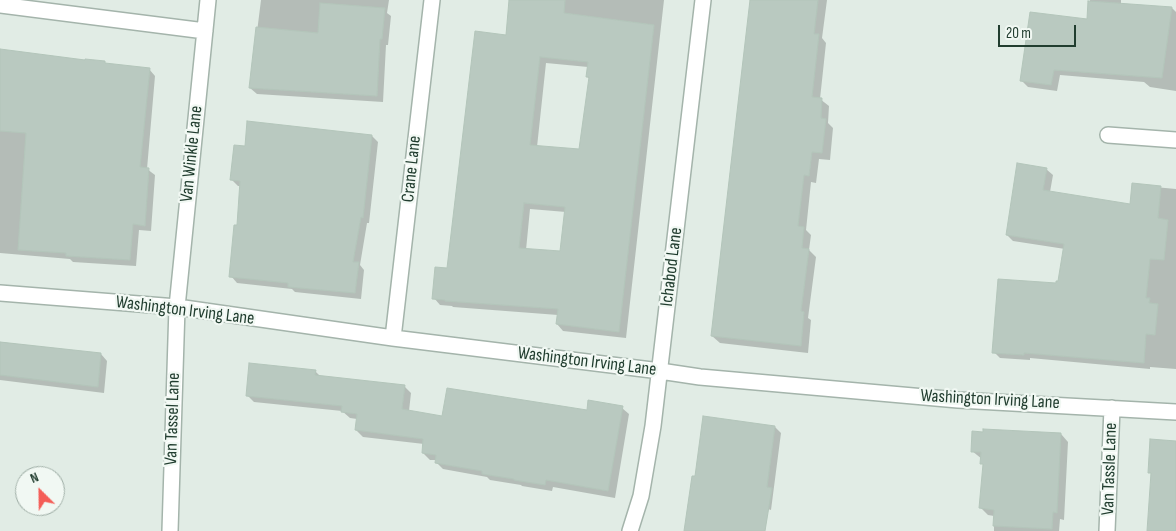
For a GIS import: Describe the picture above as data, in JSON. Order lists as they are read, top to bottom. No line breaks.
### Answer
{"streets":{"street":["Van Winkle Lane","Crane Lane","Ichabod Lane","Washington Irving Lane","Van Tassel Lane","Van Tassle Lane"]},"crossings":[["Van Winkle Lane","Washington Irving Lane"],["Van Winkle Lane","Van Tassel Lane"],["Crane Lane","Washington Irving Lane"],["Ichabod Lane","Washington Irving Lane"],["Washington Irving Lane","Van Tassel Lane"],["Washington Irving Lane","Van Tassle Lane"]],"scale_bar":"20 m","north":"top left"}
